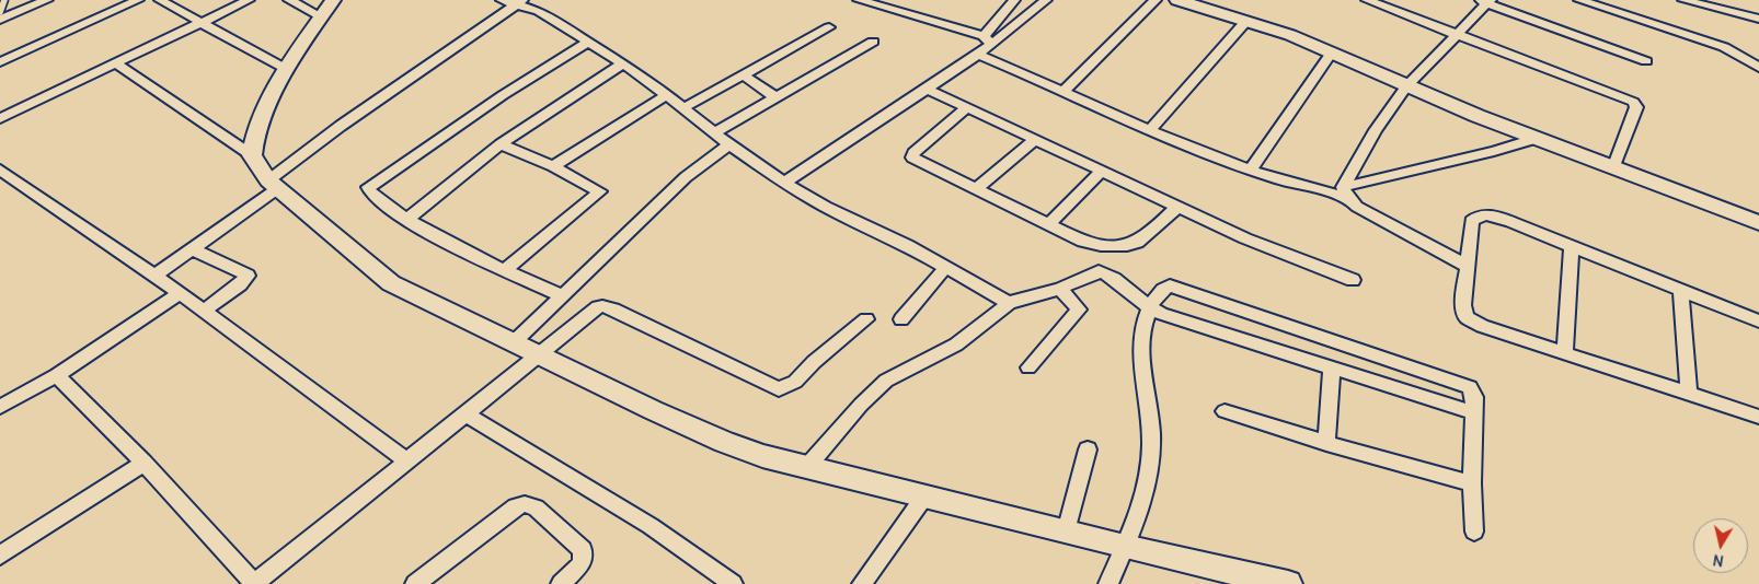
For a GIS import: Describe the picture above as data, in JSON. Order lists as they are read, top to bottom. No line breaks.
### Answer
{"north":"bottom"}
